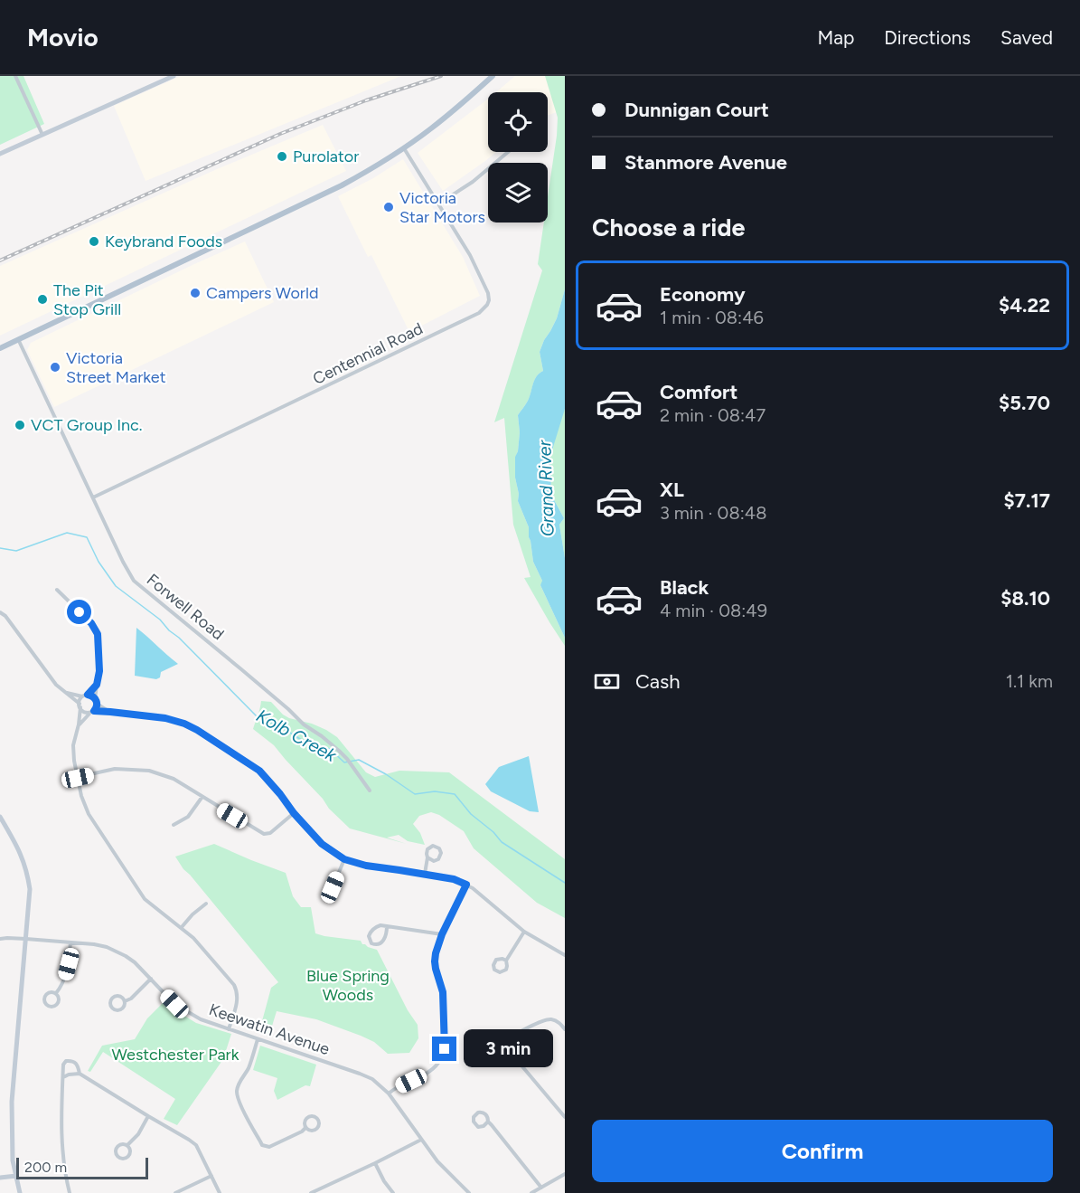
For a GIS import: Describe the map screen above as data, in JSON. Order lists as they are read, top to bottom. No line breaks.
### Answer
{"streets":{"street":["Centennial Road","Forwell Road","Keewatin Avenue"]},"crossings":[["Centennial Road","Forwell Road"]],"water":["Grand River","Kolb Creek"],"parks":["Blue Spring Woods","Westchester Park"],"places":["Purolator","Victoria Star Motors","Keybrand Foods","Campers World","The Pit Stop Grill","Victoria Street Market","VCT Group Inc."],"scale_bar":"200 m","page":{"header":"Movio","nav":["Map","Directions","Saved"],"banner":["Dunnigan Court","Stanmore Avenue"],"heading":"Choose a ride","list":[{"name":"Economy","note":"1 min · 08:46","value":"$4.22"},{"name":"Comfort","note":"2 min · 08:47","value":"$5.70"},{"name":"XL","note":"3 min · 08:48","value":"$7.17"},{"name":"Black","note":"4 min · 08:49","value":"$8.10"}],"pay":["Cash","1.1 km"],"bubble":"3 min","buttons":"Confirm","scale":"200 m"}}
